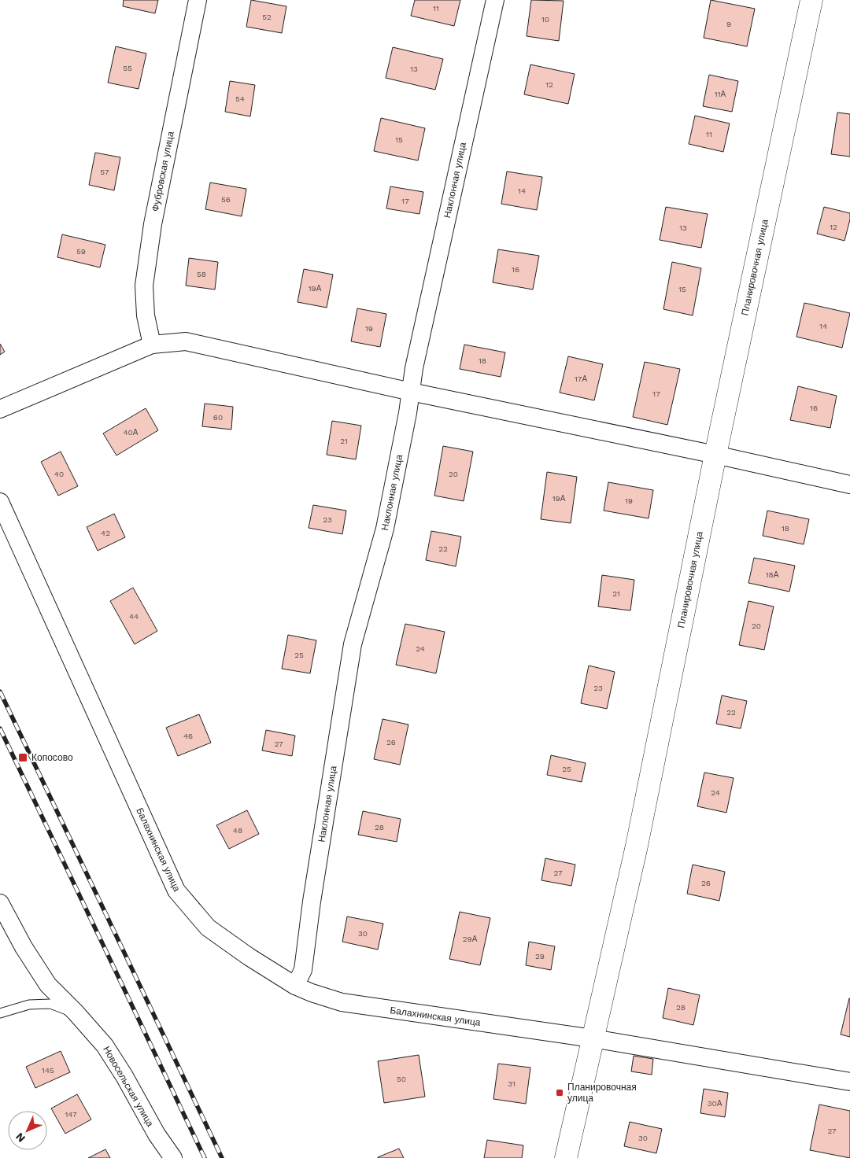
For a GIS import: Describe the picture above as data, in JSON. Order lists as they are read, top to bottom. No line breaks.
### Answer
{"streets":{"main road":["Планировочная улица"],"street":["Фубровская улица","Наклонная улица","Балахнинская улица","Новосельская улица"]},"crossings":[["Наклонная улица","Балахнинская улица"],["Планировочная улица","Балахнинская улица"]],"places":{"transit":["Копосово","Планировочная улица"]},"house_numbers":["11","52","10","9","55","13","12","11А","54","11","15","57","14","56","17","12","13","59","16","58","19А","15","14","19","18","17А","17","16","60","40А","21","40","20","19А","19","23","18","42","22","18А","21","44","20","24","25","23","22","46","26","27","25","24","28","48","27","26","30","29А","29","28","145","50","31","30А","147","27","30"],"north":"bottom left"}
